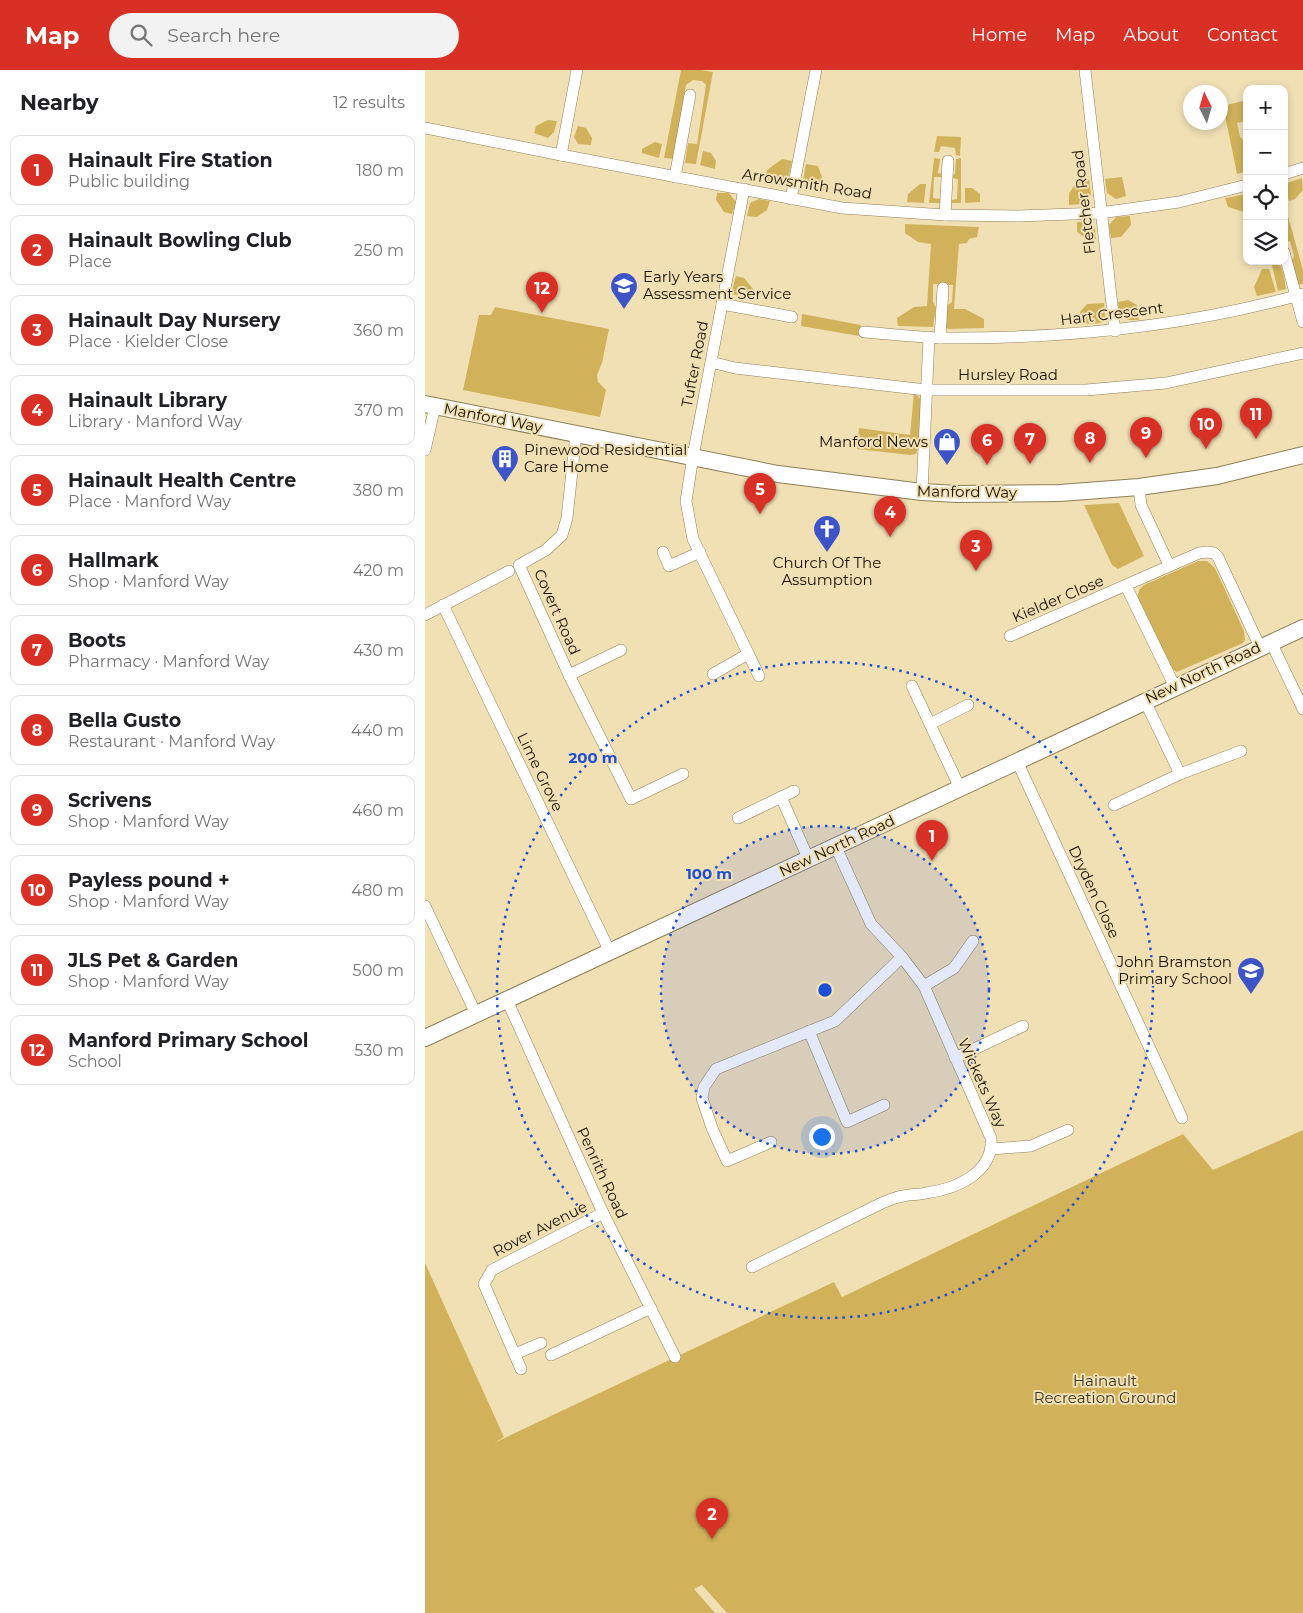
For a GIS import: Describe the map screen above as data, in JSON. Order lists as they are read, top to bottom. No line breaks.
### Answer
{"streets":{"street":["Arrowsmith Road","Fletcher Road","Hart Crescent","Tufter Road","Hursley Road","Manford Way","Kielder Close","Covert Road","New North Road","Lime Grove","Dryden Close","Wickets Way","Penrith Road","Rover Avenue"]},"crossings":[["Arrowsmith Road","Fletcher Road"],["Arrowsmith Road","Tufter Road"],["Fletcher Road","Hart Crescent"],["Tufter Road","Hursley Road"],["Tufter Road","Manford Way"],["Manford Way","Covert Road"],["Kielder Close","New North Road"],["New North Road","Lime Grove"],["New North Road","Dryden Close"],["New North Road","Wickets Way"],["New North Road","Penrith Road"],["Penrith Road","Rover Avenue"]],"parks":["Hainault Recreation Ground"],"places":{"school or university":["Early Years Assessment Service","John Bramston Primary School"],"shop":["Manford News"],"building":["Pinewood Residential Care Home"],"church":["Church Of The Assumption"]},"north":"top","page":{"header":"Map","search":"Search here","nav":["Home","Map","About","Contact"],"heading":["Nearby","12 results"],"map_buttons":["+","−"],"list":[{"mark":"1","name":"Hainault Fire Station","note":"Public building","value":"180 m"},{"mark":"2","name":"Hainault Bowling Club","note":"Place","value":"250 m"},{"mark":"3","name":"Hainault Day Nursery","note":"Place · Kielder Close","value":"360 m"},{"mark":"4","name":"Hainault Library","note":"Library · Manford Way","value":"370 m"},{"mark":"5","name":"Hainault Health Centre","note":"Place · Manford Way","value":"380 m"},{"mark":"6","name":"Hallmark","note":"Shop · Manford Way","value":"420 m"},{"mark":"7","name":"Boots","note":"Pharmacy · Manford Way","value":"430 m"},{"mark":"8","name":"Bella Gusto","note":"Restaurant · Manford Way","value":"440 m"},{"mark":"9","name":"Scrivens","note":"Shop · Manford Way","value":"460 m"},{"mark":"10","name":"Payless pound +","note":"Shop · Manford Way","value":"480 m"},{"mark":"11","name":"JLS Pet & Garden","note":"Shop · Manford Way","value":"500 m"},{"mark":"12","name":"Manford Primary School","note":"School","value":"530 m"}],"pins":["12","11","10","9","8","7","6","5","4","3","1","2"]},"rings":["200 m","100 m"]}
